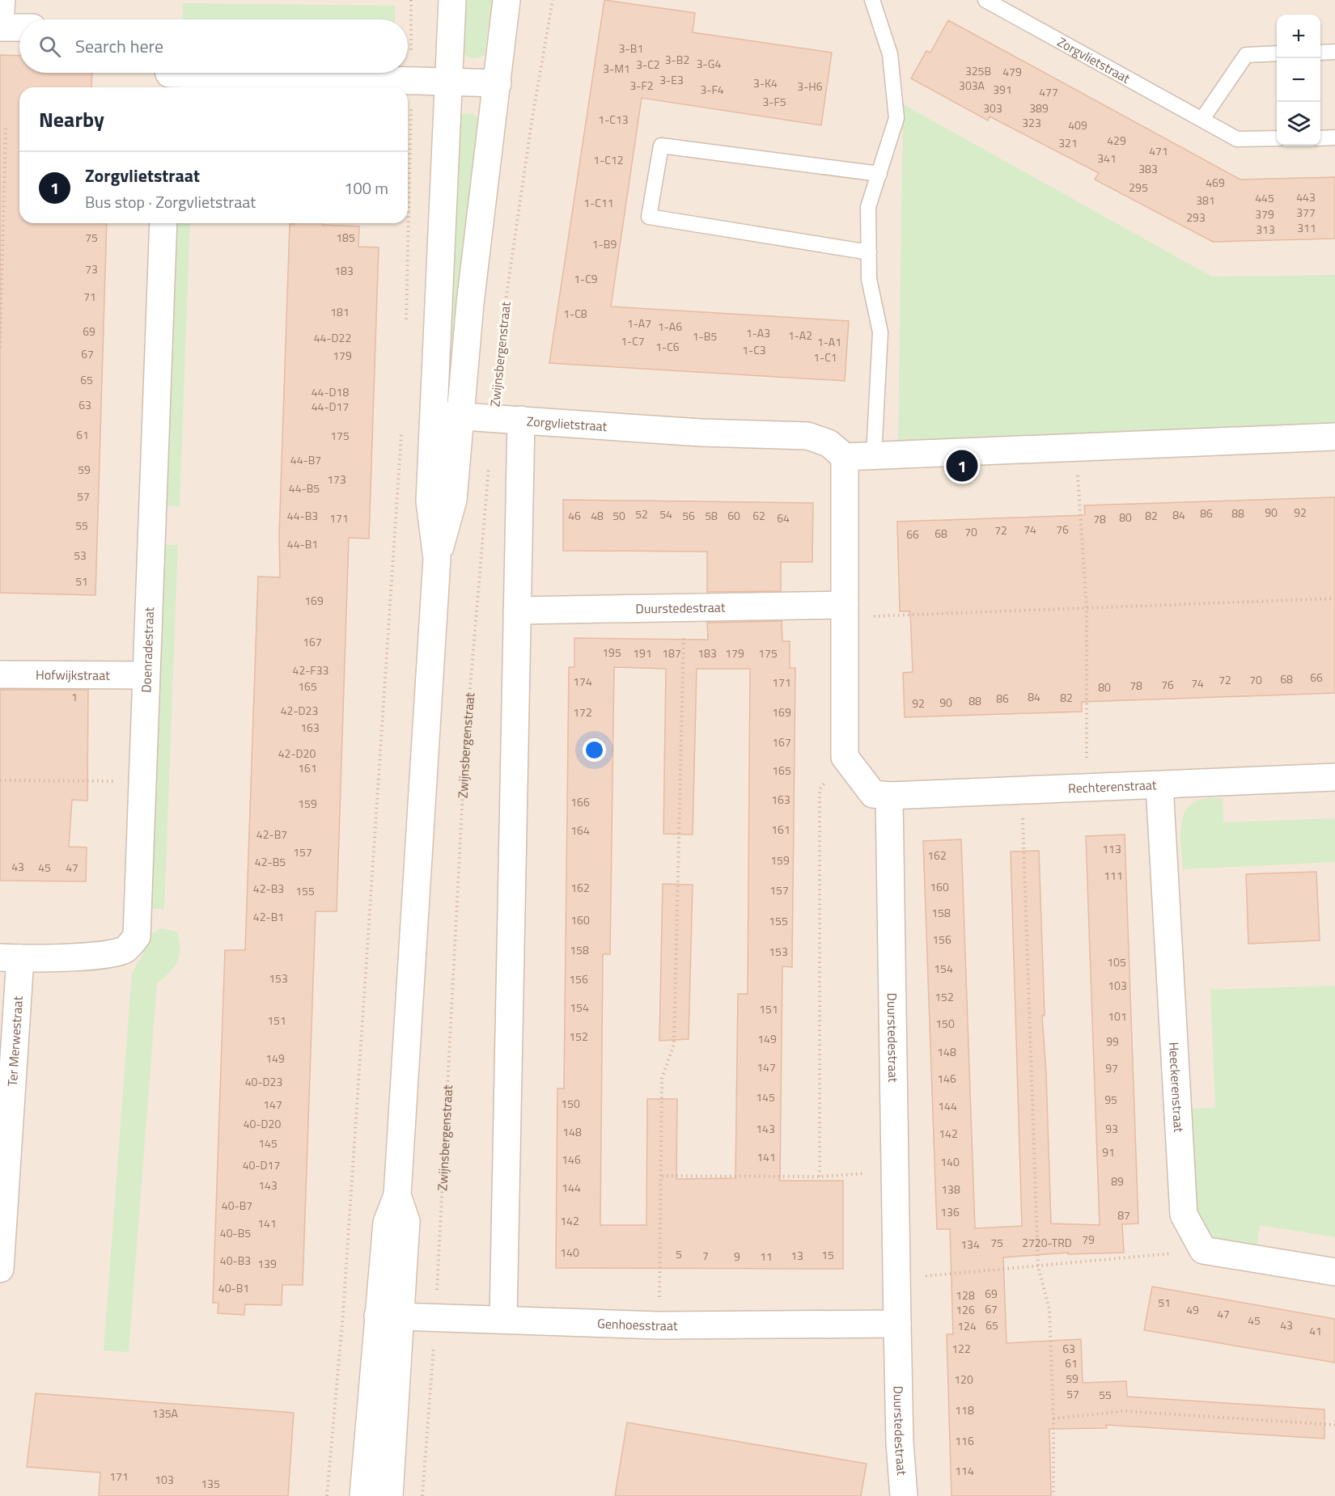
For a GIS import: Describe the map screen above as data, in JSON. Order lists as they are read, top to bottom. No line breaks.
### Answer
{"streets":{"street":["Zorgvlietstraat","Duurstedestraat","Doenradestraat","Hofwijkstraat","Rechterenstraat","Ter Merwestraat","Heeckerenstraat","Genhoesstraat"],"path":["Zwijnsbergenstraat"]},"crossings":[["Zorgvlietstraat","Zwijnsbergenstraat"],["Zwijnsbergenstraat","Genhoesstraat"],["Duurstedestraat","Rechterenstraat"],["Duurstedestraat","Genhoesstraat"],["Doenradestraat","Hofwijkstraat"],["Doenradestraat","Ter Merwestraat"],["Rechterenstraat","Heeckerenstraat"]],"house_numbers":["3-B1","3-B2","3-G4","3-C2","3-M1","325B","479","3-E3","3-K4","3-F2","303A","3-H6","3-F4","391","477","3-F5","303","389","1-C13","323","409","429","321","471","341","1-C12","383","469","295","443","445","381","1-C11","377","379","293","311","313","75","185","1-B9","73","183","1-C9","71","181","1-C8","1-A7","1-A6","69","1-A3","1-A2","1-B5","44-D22","1-C7","1-A1","1-C6","1-C3","67","179","1-C1","65","44-D18","63","44-D17","61","175","44-B7","59","173","44-B5","57","90","92","86","88","52","54","84","44-B3","46","48","50","56","58","60","62","82","80","171","64","78","55","74","76","72","70","68","66","44-B1","53","51","169","167","195","191","187","183","179","175","42-F33","66","68","72","70","174","171","74","76","78","165","80","1","84","82","86","88","90","92","42-D23","172","169","163","167","42-D20","161","165","163","166","159","161","164","42-B7","113","157","162","159","42-B5","43","45","47","111","160","162","42-B3","157","155","158","42-B1","160","155","156","158","153","105","154","153","156","103","152","154","151","101","151","150","152","149","99","148","149","147","97","146","40-D23","145","95","150","147","144","40-D20","143","93","148","142","145","91","141","146","140","40-D17","89","143","144","138","40-B7","136","87","142","141","40-B5","79","75","2720-TRD","134","140","5","15","7","13","9","11","40-B3","139","40-B1","69","128","51","67","126","49","47","45","65","43","124","41","122","63","61","59","120","57","55","118","135A","116","114","171","103","135"],"page":{"map_buttons":["+","−"],"search":"Search here","heading":"Nearby","list":[{"mark":"1","name":"Zorgvlietstraat","note":"Bus stop · Zorgvlietstraat","value":"100 m"}],"pins":"1"}}
